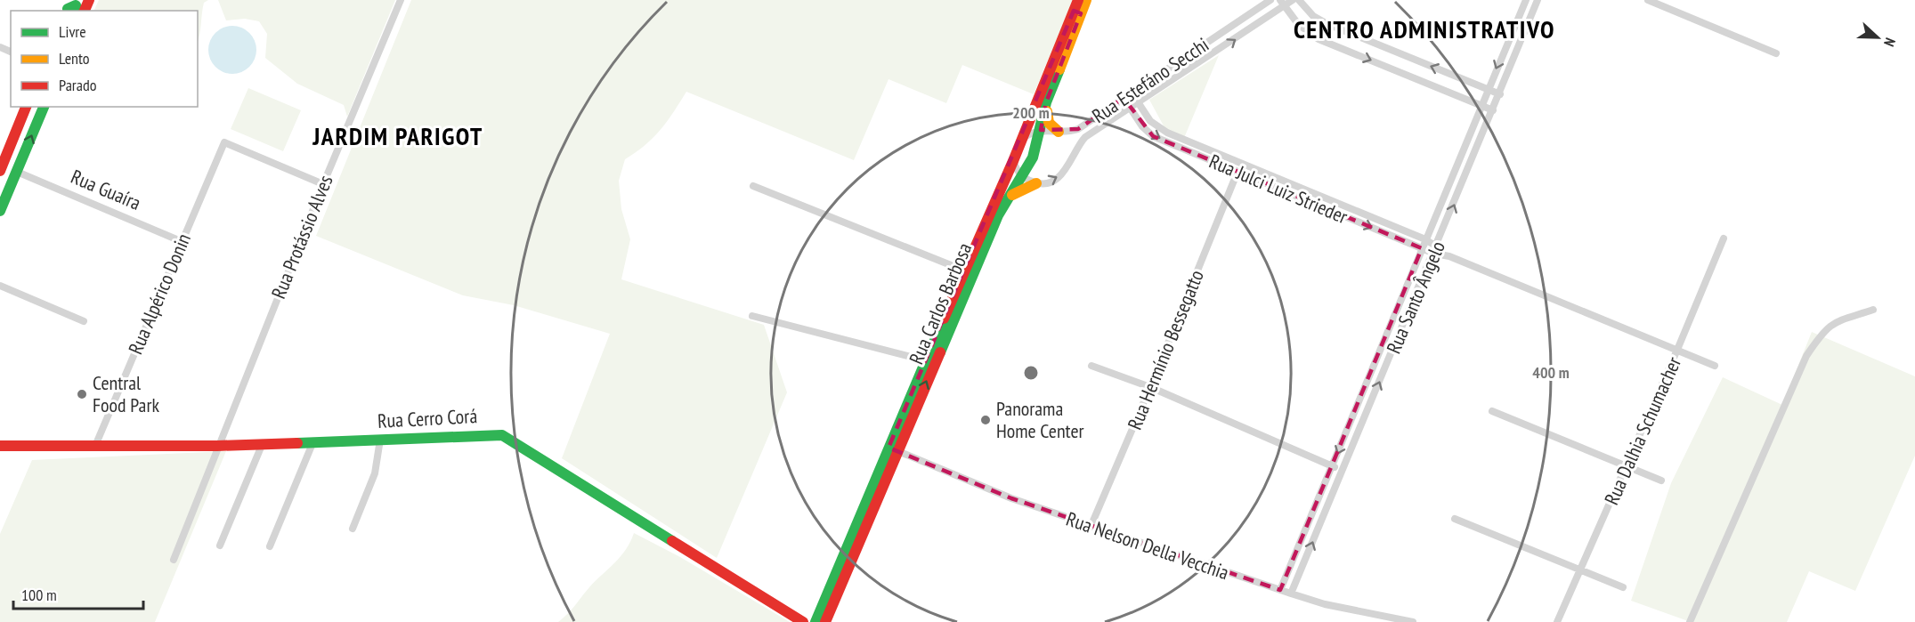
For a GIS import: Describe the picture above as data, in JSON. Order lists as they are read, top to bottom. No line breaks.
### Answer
{"streets":{"street":["Rua Estefáno Secchi","Rua Julci Luiz Strieder","Rua Guaíra","Rua Protássio Alves","Rua Alpérico Donin","Rua Santo Ângelo","Rua Carlos Barbosa","Rua Hermínio Bessegatto","Rua Cerro Corá","Rua Dalhia Schumacher","Rua Nelson Della Vecchia"]},"crossings":[["Rua Estefáno Secchi","Rua Julci Luiz Strieder"],["Rua Estefáno Secchi","Rua Carlos Barbosa"],["Rua Julci Luiz Strieder","Rua Santo Ângelo"],["Rua Julci Luiz Strieder","Rua Hermínio Bessegatto"],["Rua Julci Luiz Strieder","Rua Dalhia Schumacher"],["Rua Guaíra","Rua Alpérico Donin"],["Rua Protássio Alves","Rua Alpérico Donin"],["Rua Protássio Alves","Rua Cerro Corá"],["Rua Alpérico Donin","Rua Cerro Corá"],["Rua Santo Ângelo","Rua Nelson Della Vecchia"],["Rua Carlos Barbosa","Rua Nelson Della Vecchia"],["Rua Hermínio Bessegatto","Rua Nelson Della Vecchia"]],"districts":["CENTRO ADMINISTRATIVO","JARDIM PARIGOT"],"places":["Central Food Park","Panorama Home Center"],"legend":["Livre","Lento","Parado"],"scale_bar":"100 m","north":"right","rings":["200 m","400 m"]}
